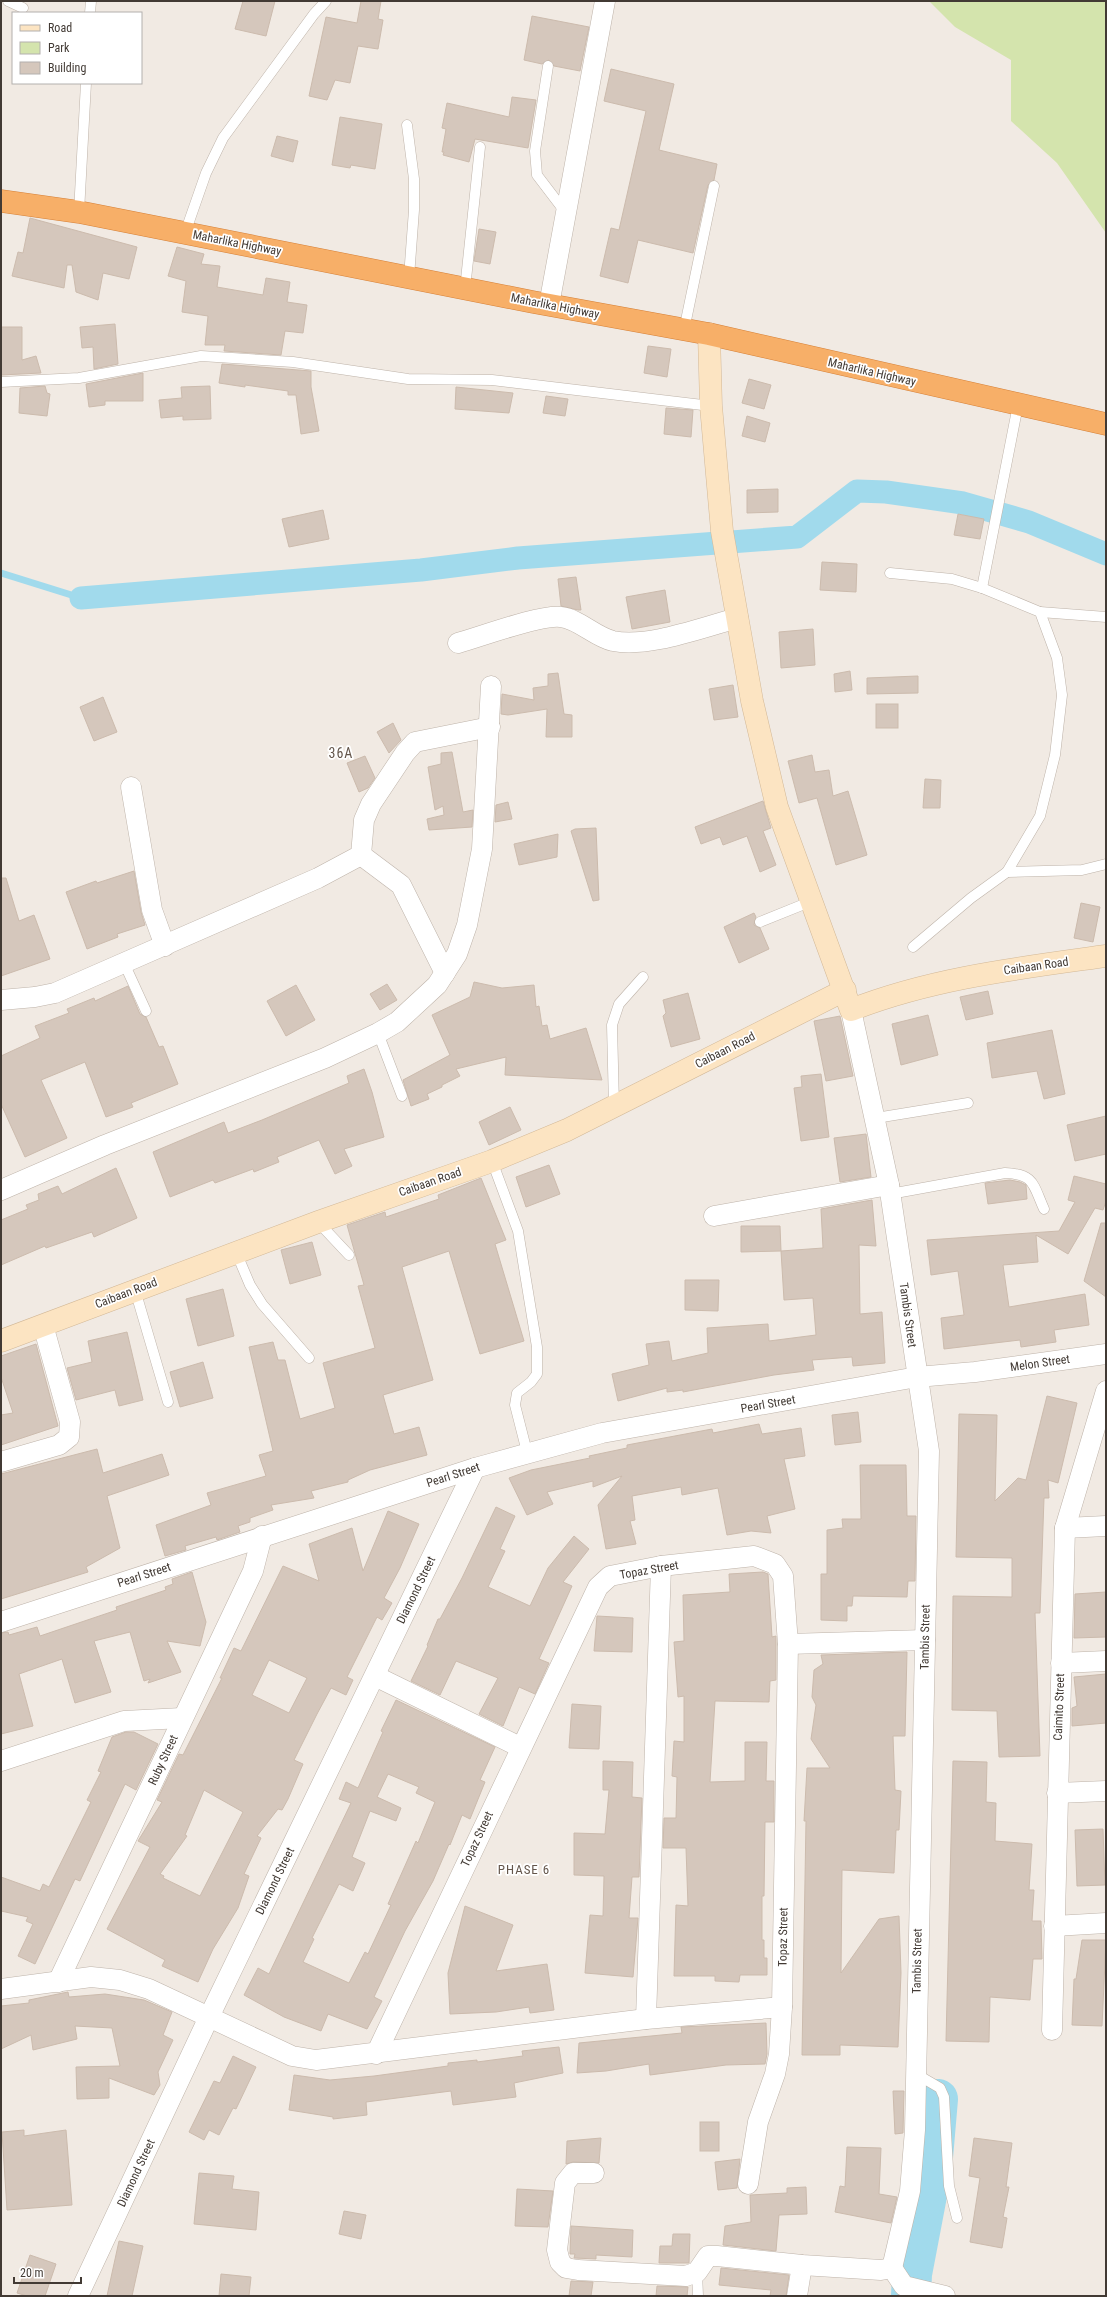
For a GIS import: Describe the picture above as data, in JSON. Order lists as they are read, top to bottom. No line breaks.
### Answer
{"streets":{"highway":["Maharlika Highway"],"street":["Caibaan Road","Tambis Street","Melon Street","Pearl Street","Topaz Street","Diamond Street","Caimito Street","Ruby Street"]},"crossings":[["Caibaan Road","Tambis Street"],["Tambis Street","Melon Street"],["Tambis Street","Pearl Street"],["Melon Street","Pearl Street"],["Pearl Street","Diamond Street"],["Pearl Street","Ruby Street"]],"districts":["36A","PHASE 6"],"legend":["Road","Park","Building"],"scale_bar":"20 m"}
